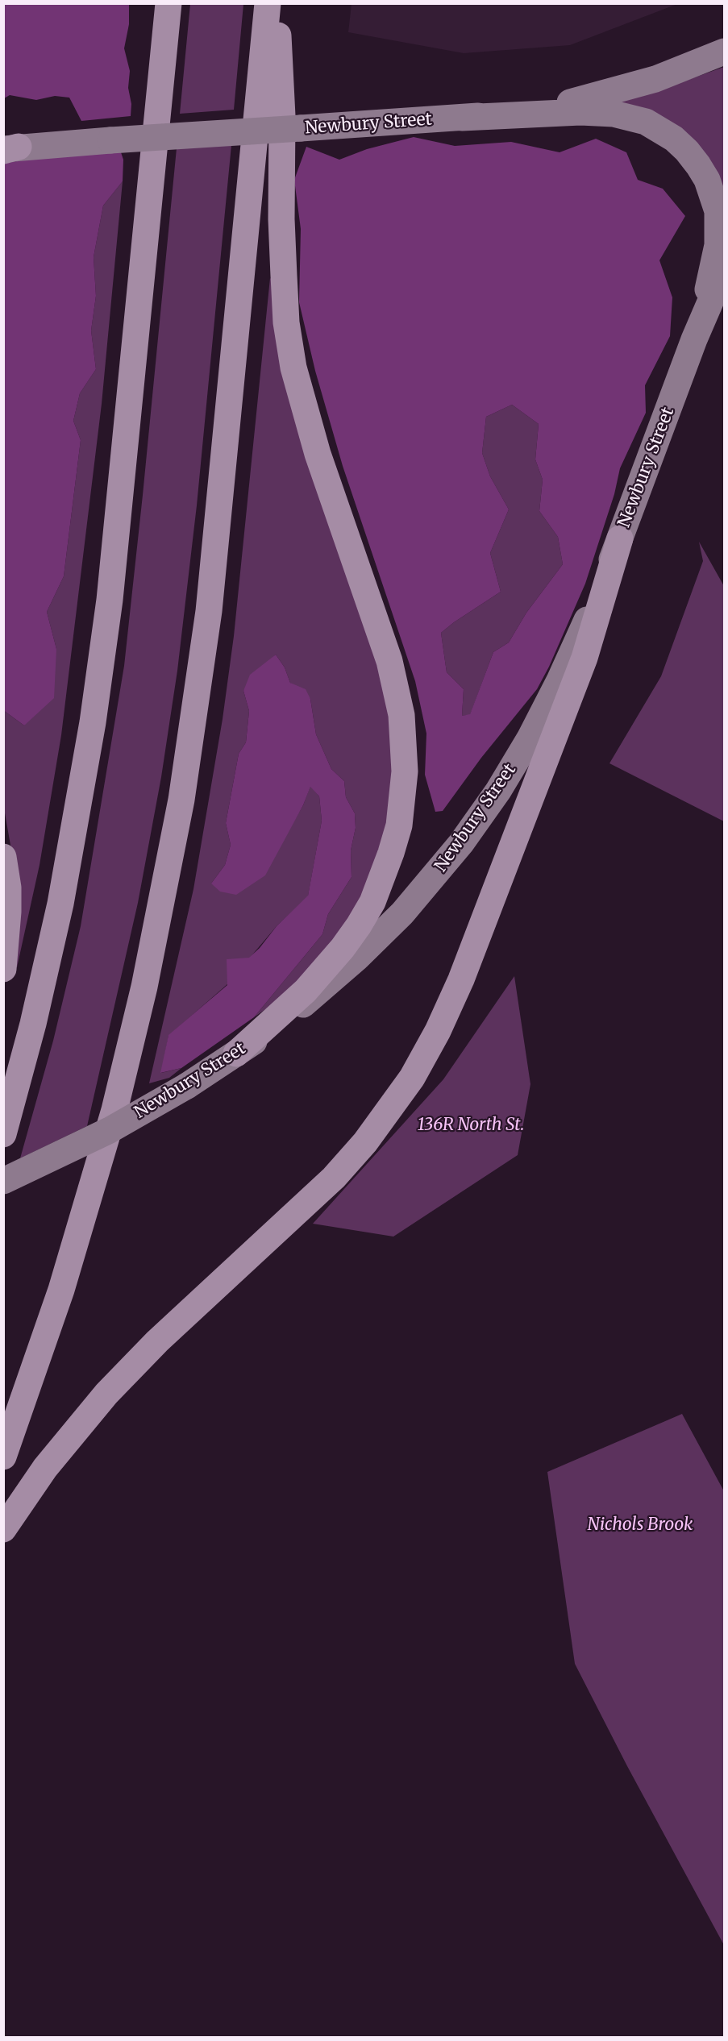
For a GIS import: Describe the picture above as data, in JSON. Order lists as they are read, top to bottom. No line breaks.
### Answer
{"streets":{"main road":["Newbury Street"]},"parks":["136R North St.","Nichols Brook"]}
